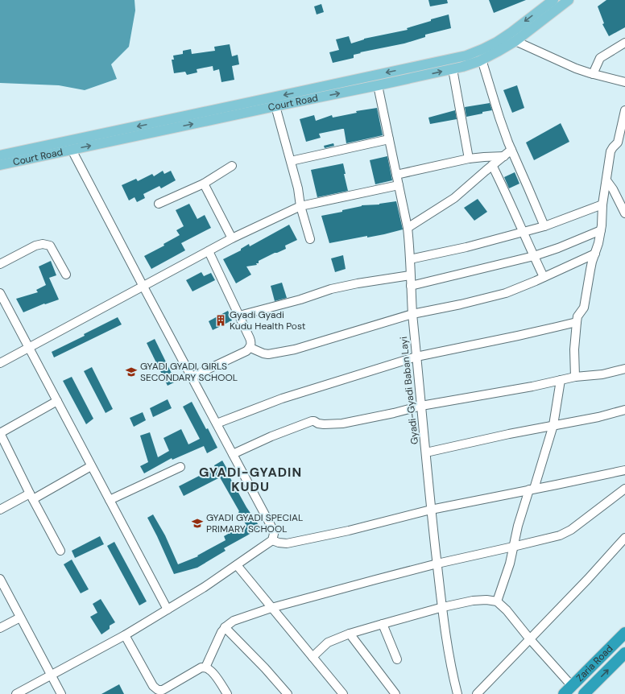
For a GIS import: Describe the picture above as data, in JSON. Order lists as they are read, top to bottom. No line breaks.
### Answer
{"streets":{"highway":["Zaria Road"],"main road":["Court Road"],"street":["Gyadi-Gyadi Baban Layi"]},"crossings":[["Court Road","Gyadi-Gyadi Baban Layi"]],"districts":["GYADI-GYADIN KUDU"],"places":{"building":["Gyadi Gyadi Kudu Health Post"],"school or university":["GYADI GYADI, GIRLS SECONDARY SCHOOL","GYADI GYADI SPECIAL PRIMARY SCHOOL"]}}
